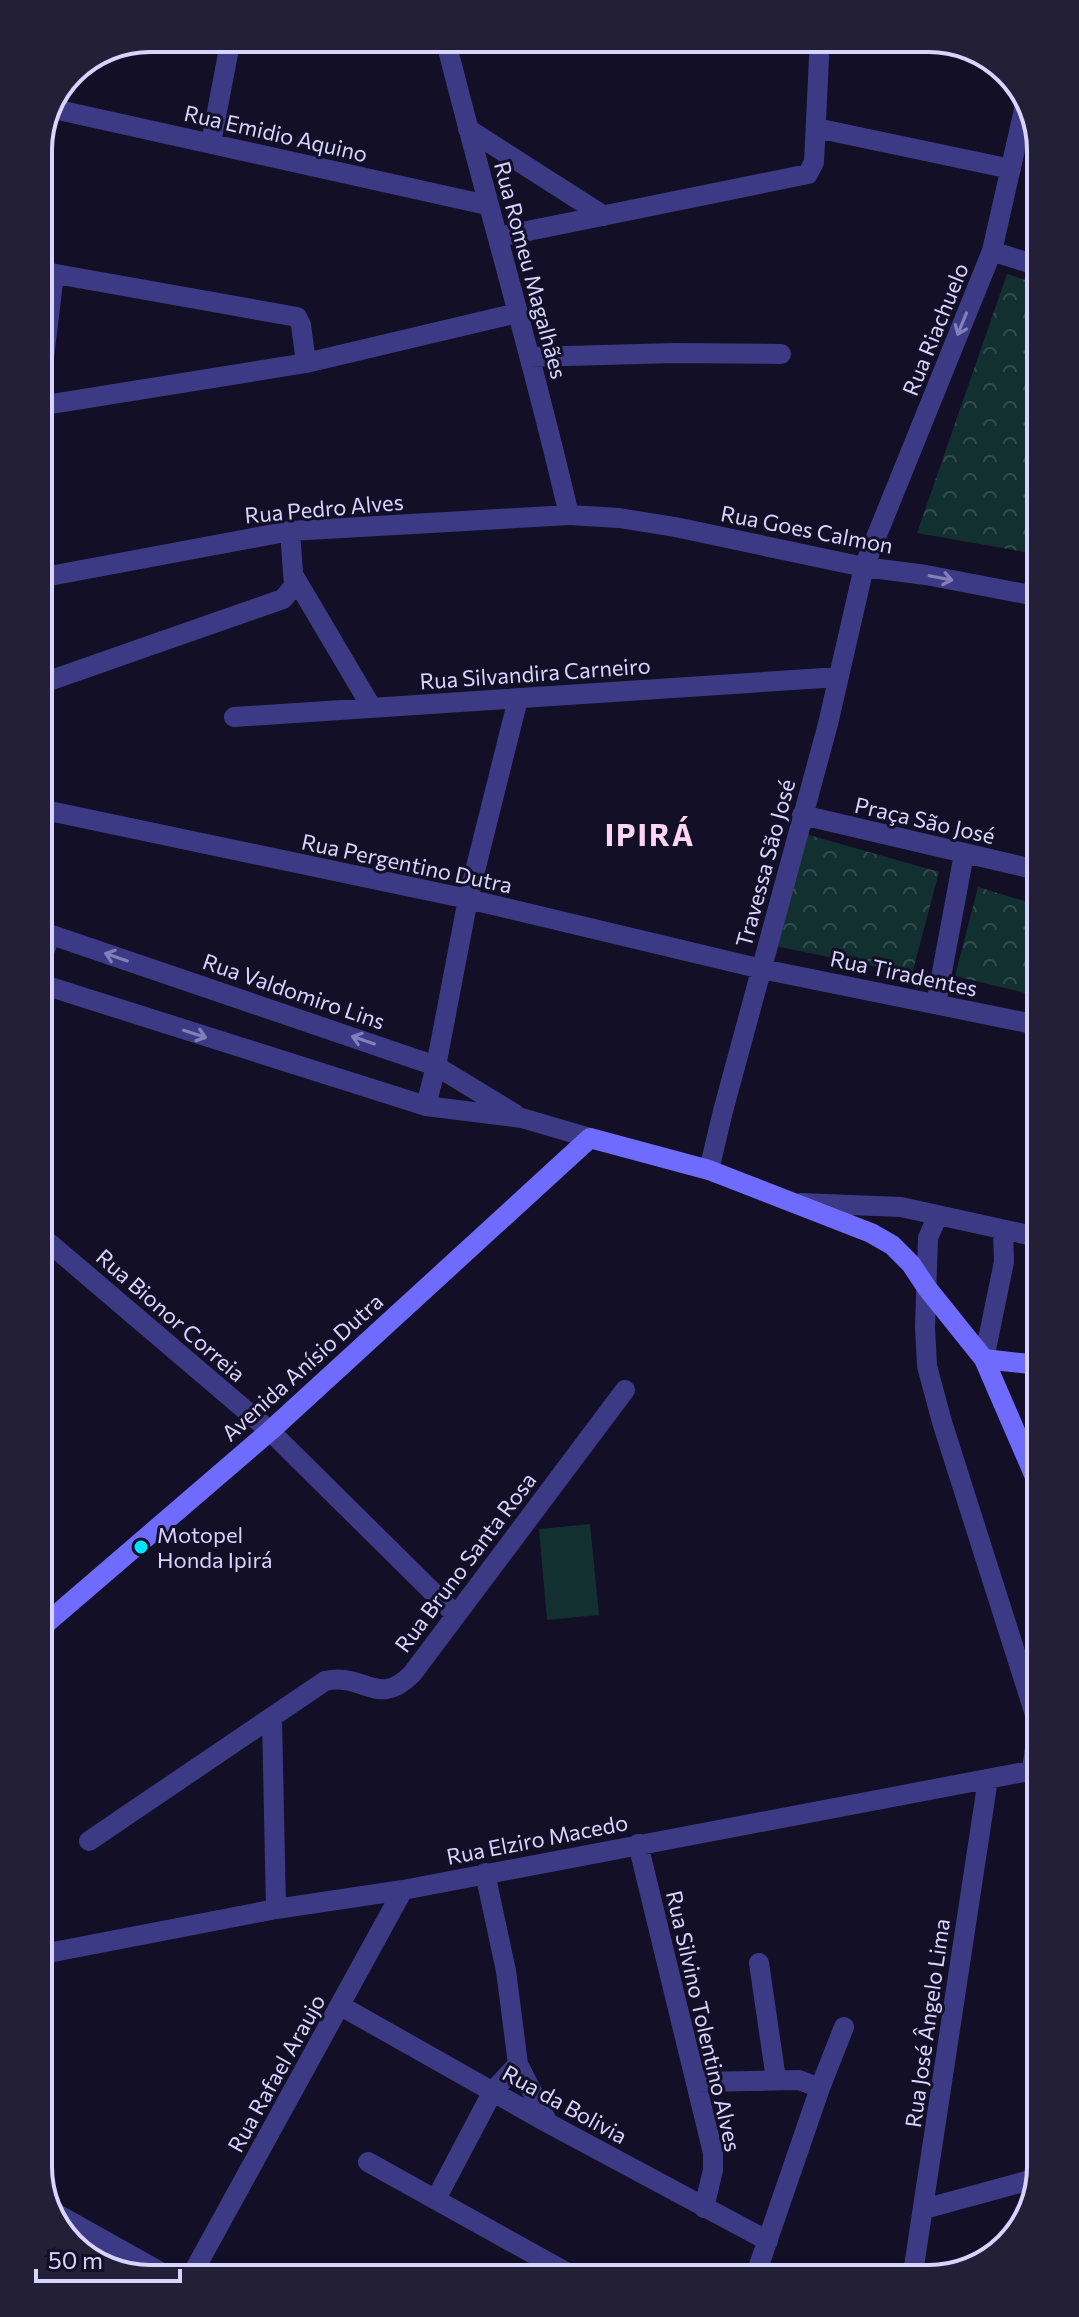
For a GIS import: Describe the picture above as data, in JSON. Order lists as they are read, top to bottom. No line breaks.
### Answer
{"streets":{"main road":["Rua Valdomiro Lins","Avenida Anísio Dutra"],"street":["Rua Emidio Aquino","Rua Romeu Magalhães","Rua Riachuelo","Rua Pedro Alves","Rua Goes Calmon","Rua Silvandira Carneiro","Praça São José","Rua Pergentino Dutra","Travessa São José","Rua Tiradentes","Rua Bionor Correia","Rua Bruno Santa Rosa","Rua Elziro Macedo","Rua Silvino Tolentino Alves","Rua José Ângelo Lima","Rua Rafael Araujo","Rua da Bolivia"]},"crossings":[["Rua Emidio Aquino","Rua Romeu Magalhães"],["Rua Romeu Magalhães","Rua Pedro Alves"],["Rua Romeu Magalhães","Rua Goes Calmon"],["Rua Riachuelo","Rua Goes Calmon"],["Rua Riachuelo","Travessa São José"],["Rua Pedro Alves","Rua Goes Calmon"],["Rua Goes Calmon","Travessa São José"],["Rua Silvandira Carneiro","Travessa São José"],["Praça São José","Travessa São José"],["Rua Pergentino Dutra","Travessa São José"],["Rua Pergentino Dutra","Rua Tiradentes"],["Travessa São José","Rua Tiradentes"],["Travessa São José","Rua Valdomiro Lins"],["Rua Valdomiro Lins","Avenida Anísio Dutra"],["Rua Bionor Correia","Avenida Anísio Dutra"],["Rua Bionor Correia","Rua Bruno Santa Rosa"],["Rua Elziro Macedo","Rua Silvino Tolentino Alves"],["Rua Elziro Macedo","Rua José Ângelo Lima"],["Rua Elziro Macedo","Rua Rafael Araujo"],["Rua Silvino Tolentino Alves","Rua da Bolivia"],["Rua Rafael Araujo","Rua da Bolivia"]],"one_way":["Rua Riachuelo","Rua Goes Calmon"],"districts":["IPIRÁ"],"places":["Motopel Honda Ipirá"],"scale_bar":"50 m"}
